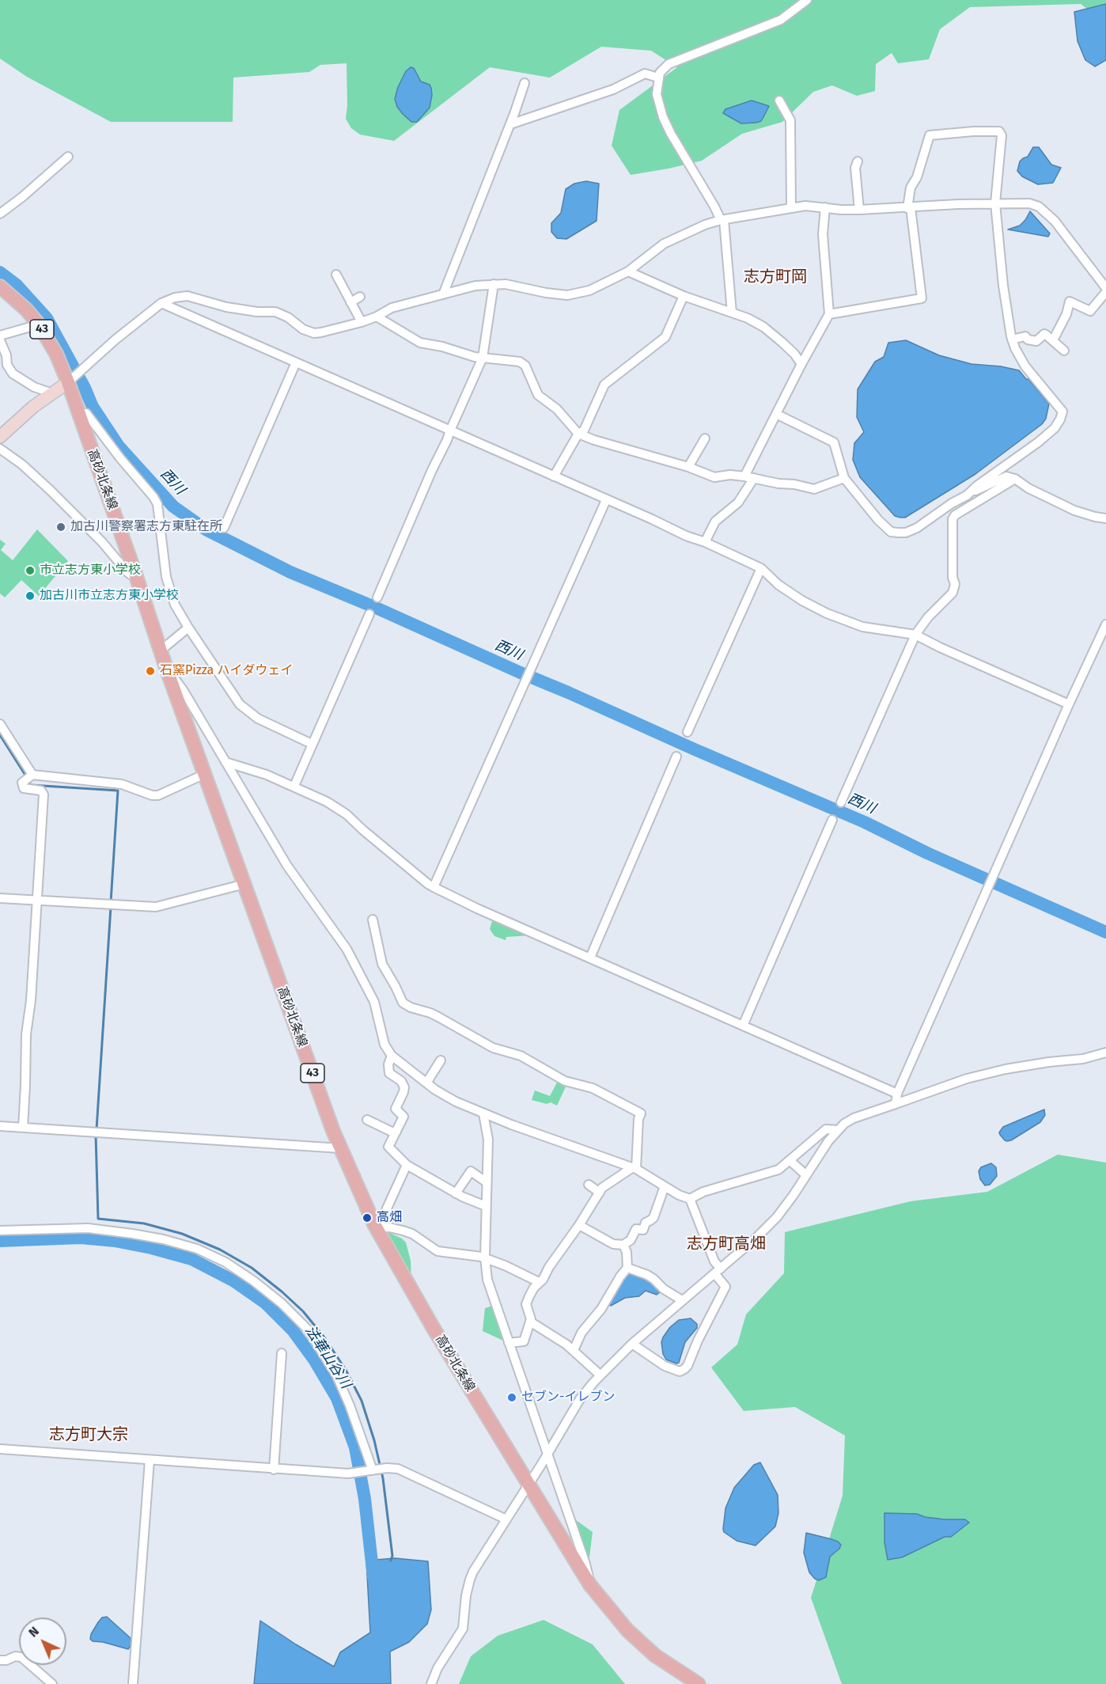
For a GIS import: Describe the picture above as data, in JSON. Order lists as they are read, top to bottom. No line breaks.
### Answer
{"streets":{"main road":["43","高砂北条線"]},"districts":["志方町岡","志方町高畑","志方町大宗"],"water":["西川","法華山谷川"],"places":["加古川警察署志方東駐在所","市立志方東小学校","加古川市立志方東小学校","石窯Pizza ハイダウェイ","高畑","セブン-イレブン"],"north":"top left"}
